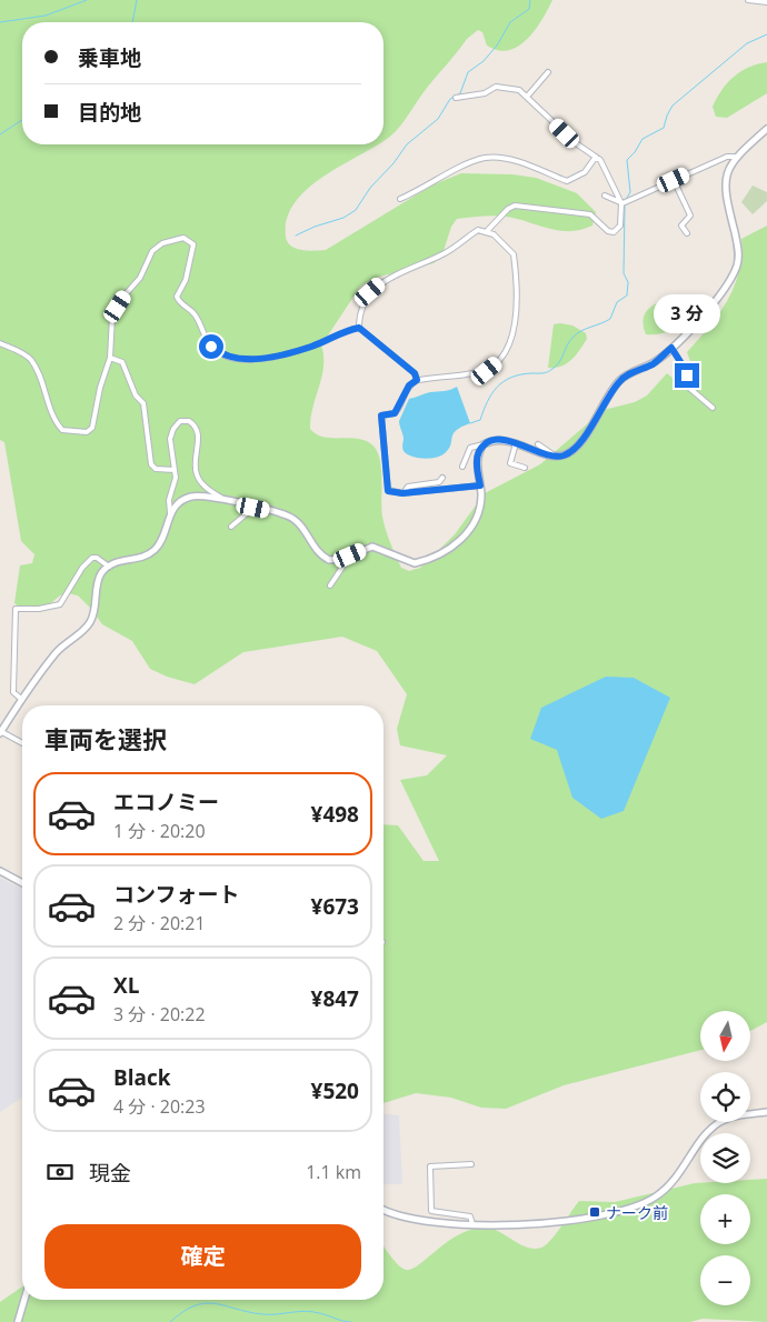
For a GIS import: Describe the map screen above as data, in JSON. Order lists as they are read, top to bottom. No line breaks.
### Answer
{"places":{"transit":["ナーク前"]},"north":"bottom","page":{"banner":["乗車地","目的地"],"bubble":"3 分","heading":"車両を選択","list":[{"name":"エコノミー","note":"1 分 · 20:20","value":"¥498"},{"name":"コンフォート","note":"2 分 · 20:21","value":"¥673"},{"name":"XL","note":"3 分 · 20:22","value":"¥847"},{"name":"Black","note":"4 分 · 20:23","value":"¥520"}],"map_buttons":["+","−"],"pay":["現金","1.1 km"],"buttons":"確定"}}
